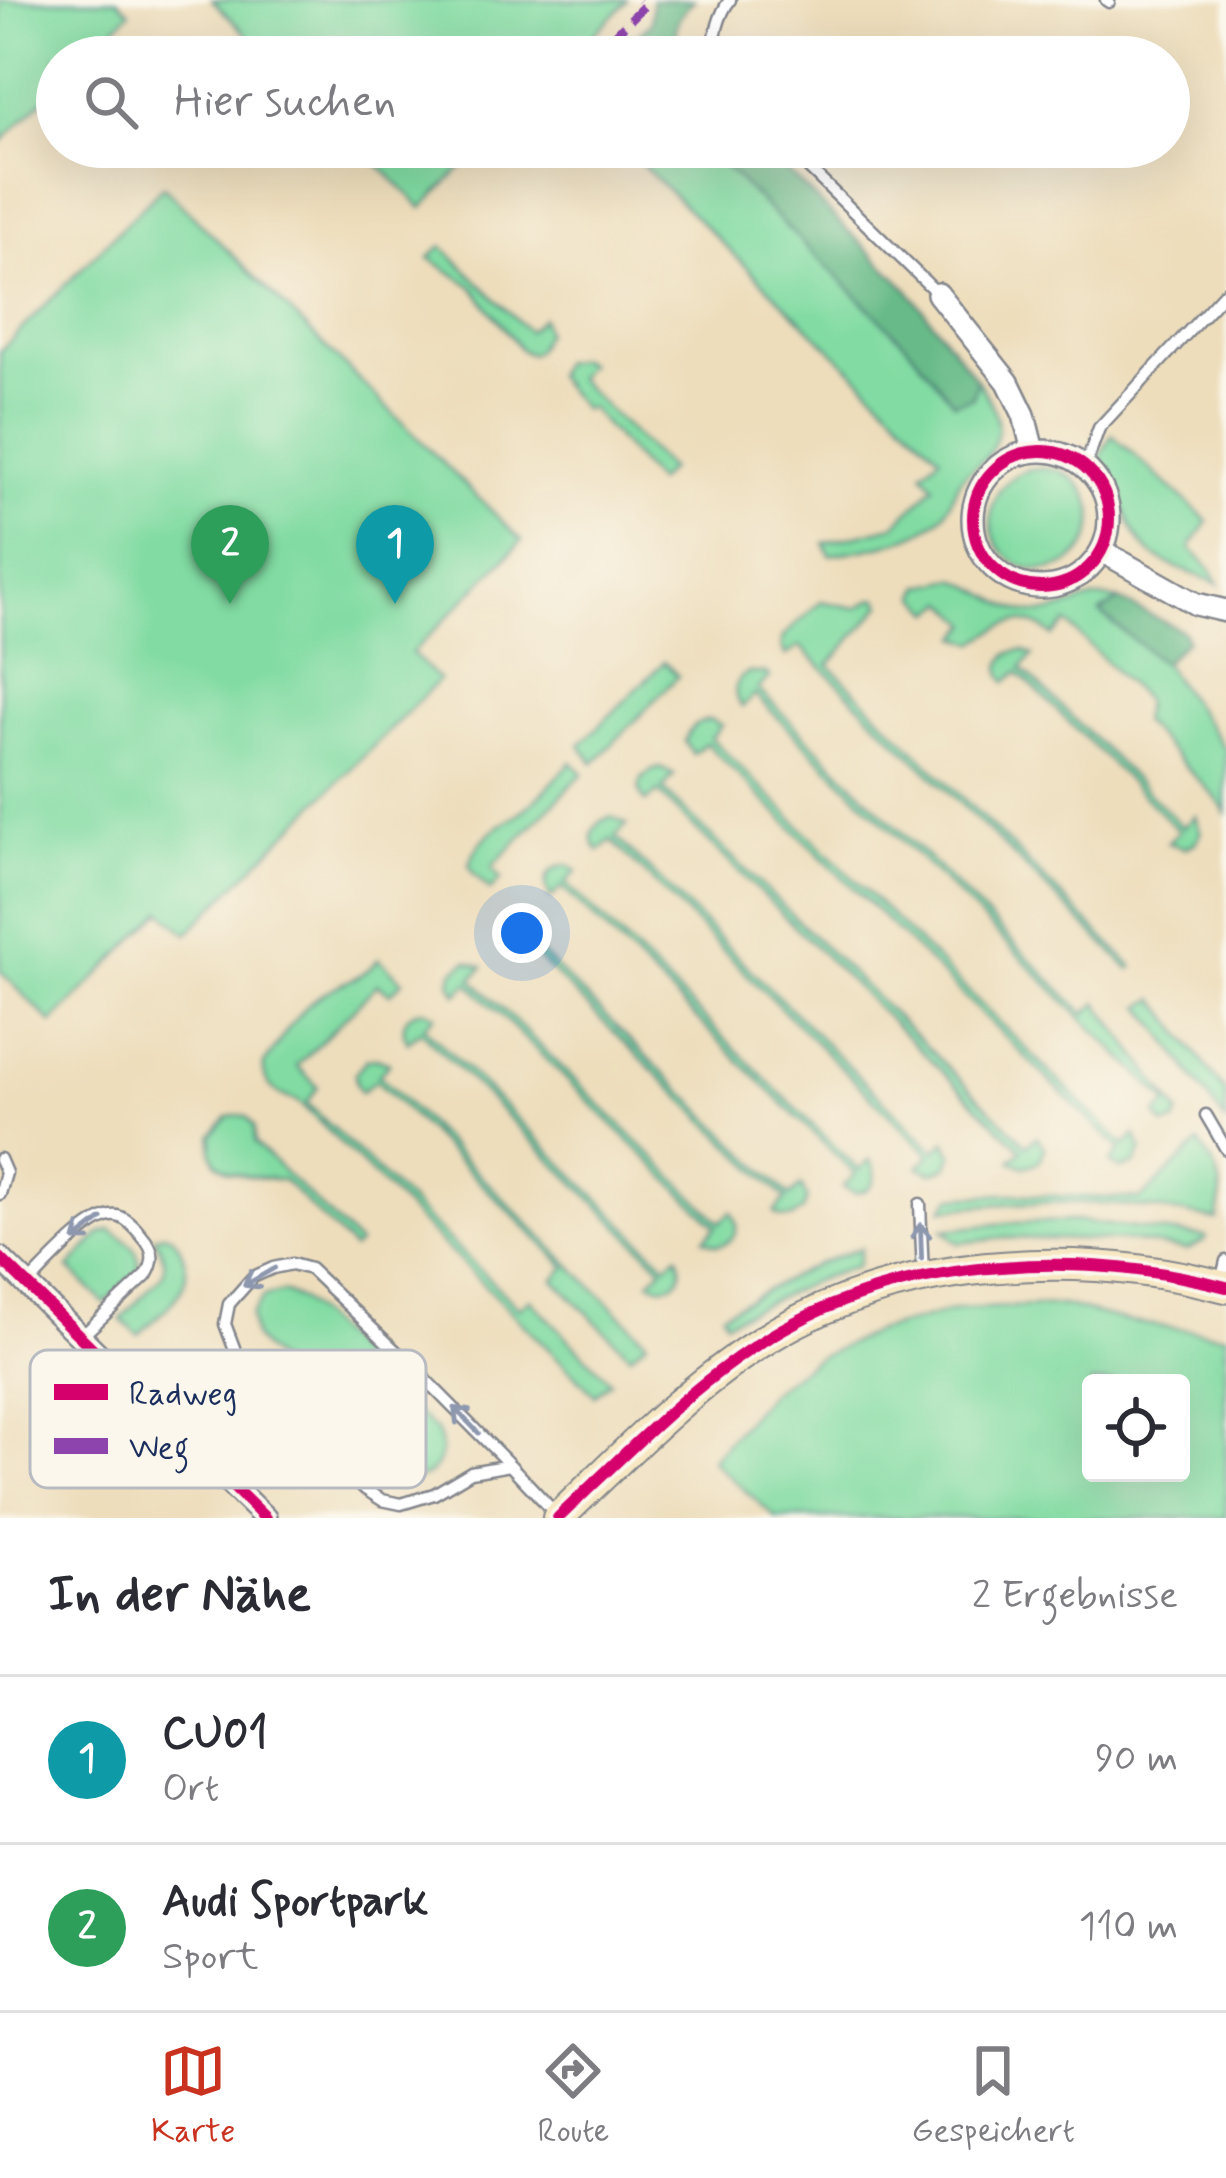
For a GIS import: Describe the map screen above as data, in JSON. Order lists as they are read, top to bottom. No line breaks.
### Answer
{"legend":["Radweg","Weg"],"page":{"search":"Hier suchen","pins":["1","2"],"heading":["In der Nähe","2 Ergebnisse"],"list":[{"mark":"1","name":"CU01","note":"Ort","value":"90 m"},{"mark":"2","name":"Audi Sportpark","note":"Sport","value":"110 m"}],"nav":["Karte","Route","Gespeichert"]}}
